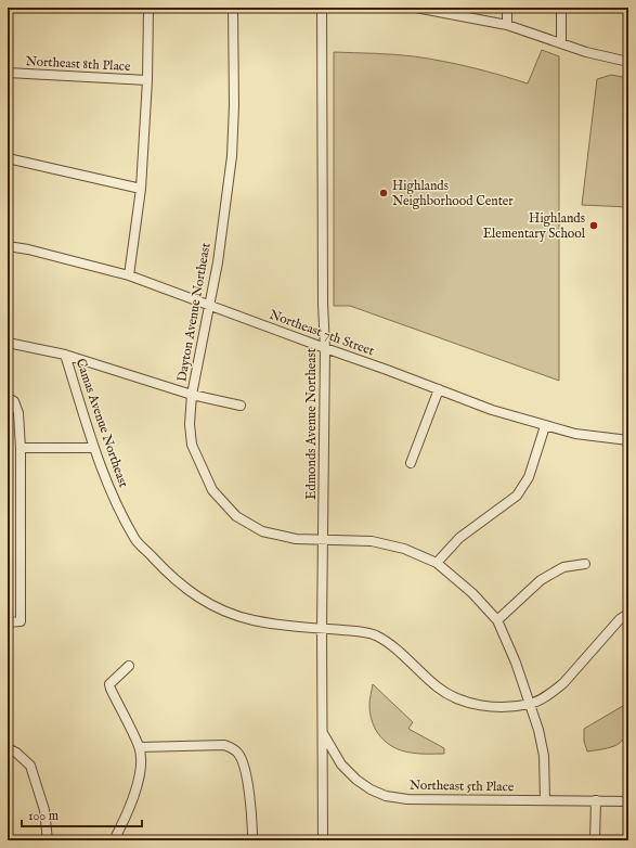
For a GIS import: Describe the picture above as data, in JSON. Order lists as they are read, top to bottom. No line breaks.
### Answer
{"streets":{"street":["Northeast 8th Place","Dayton Avenue Northeast","Northeast 7th Street","Camas Avenue Northeast","Edmonds Avenue Northeast","Northeast 5th Place"]},"crossings":[["Dayton Avenue Northeast","Northeast 7th Street"],["Dayton Avenue Northeast","Camas Avenue Northeast"],["Dayton Avenue Northeast","Edmonds Avenue Northeast"],["Dayton Avenue Northeast","Northeast 5th Place"],["Northeast 7th Street","Edmonds Avenue Northeast"],["Camas Avenue Northeast","Edmonds Avenue Northeast"],["Edmonds Avenue Northeast","Northeast 5th Place"]],"places":["Highlands Neighborhood Center","Highlands Elementary School"],"scale_bar":"100 m"}
